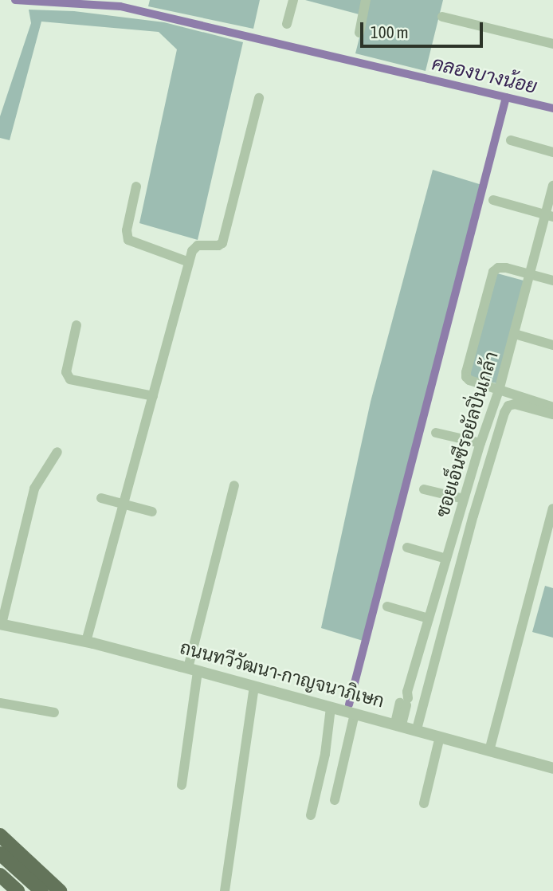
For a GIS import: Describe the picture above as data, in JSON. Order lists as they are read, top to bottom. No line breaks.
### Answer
{"streets":{"street":["ซอยเอ็นซีรอยัลปิ่นเกล้า","ถนนทวีวัฒนา-กาญจนาภิเษก"]},"crossings":[["ซอยเอ็นซีรอยัลปิ่นเกล้า","ถนนทวีวัฒนา-กาญจนาภิเษก"]],"water":["คลองบางน้อย"],"scale_bar":"100 m"}
